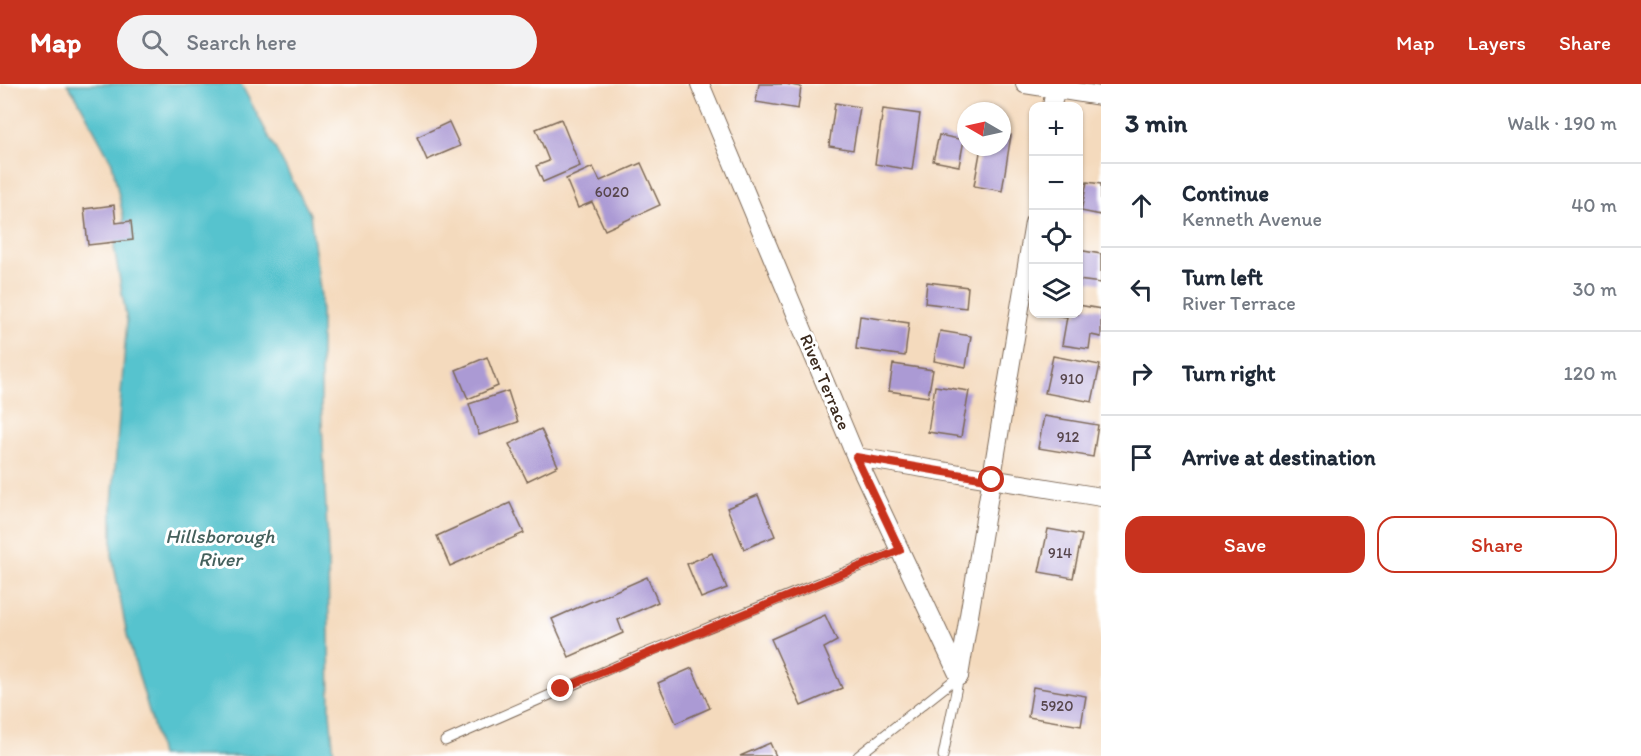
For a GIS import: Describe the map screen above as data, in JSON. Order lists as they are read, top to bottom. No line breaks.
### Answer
{"streets":{"street":["River Terrace"]},"water":["Hillsborough River"],"house_numbers":["6020","910","912","914","5920"],"north":"left","page":{"header":"Map","search":"Search here","nav":["Map","Layers","Share"],"heading":["3 min","Walk · 190 m"],"map_buttons":["+","−"],"list":[["Continue","Kenneth Avenue","40 m"],["Turn left","River Terrace","30 m"],["Turn right","120 m"],"Arrive at destination"],"buttons":["Save","Share"]}}
